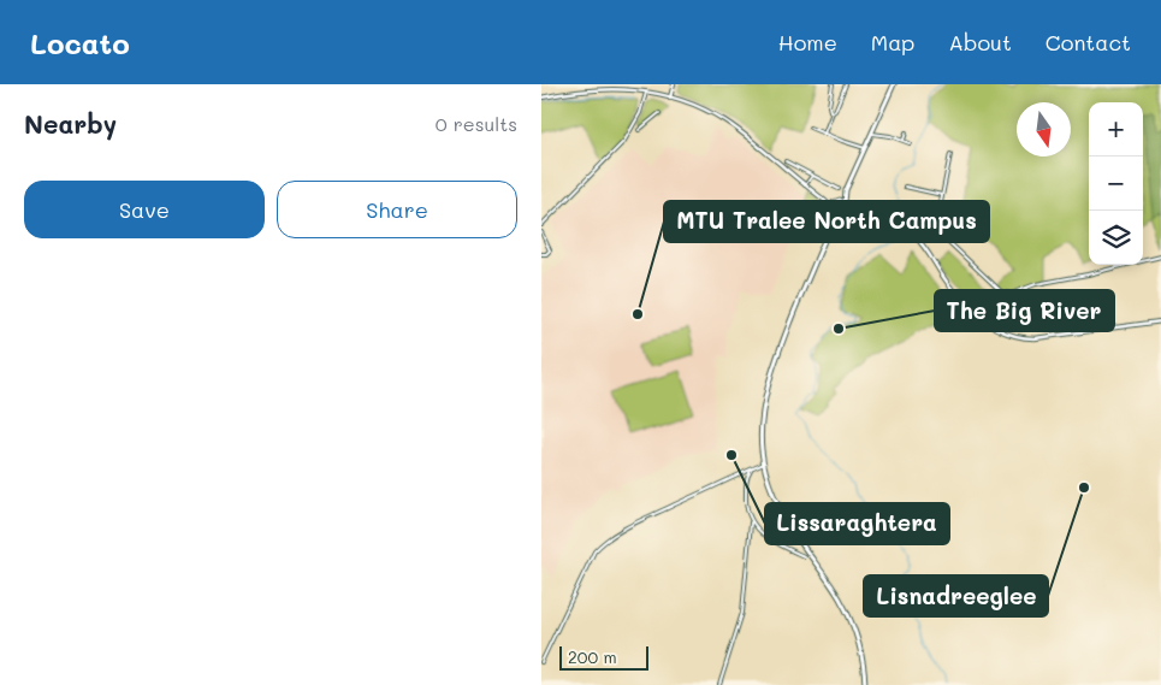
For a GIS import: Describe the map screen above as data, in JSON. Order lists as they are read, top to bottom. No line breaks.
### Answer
{"places":["MTU Tralee North Campus","The Big River","Lissaraghtera","Lisnadreeglee"],"scale_bar":"200 m","north":"bottom","page":{"header":"Locato","nav":["Home","Map","About","Contact"],"heading":["Nearby","0 results"],"map_buttons":["+","−"],"buttons":["Save","Share"],"scale":"200 m"}}
